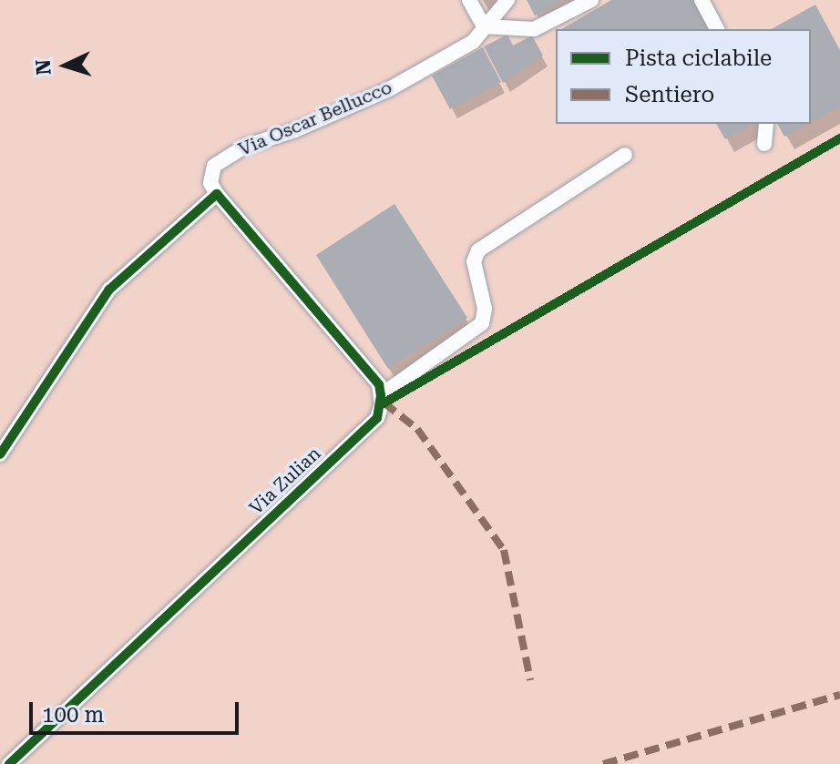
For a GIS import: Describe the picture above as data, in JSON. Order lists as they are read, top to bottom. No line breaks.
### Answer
{"streets":{"street":["Via Oscar Bellucco","Via Zulian"]},"legend":["Pista ciclabile","Sentiero"],"scale_bar":"100 m","north":"left"}
